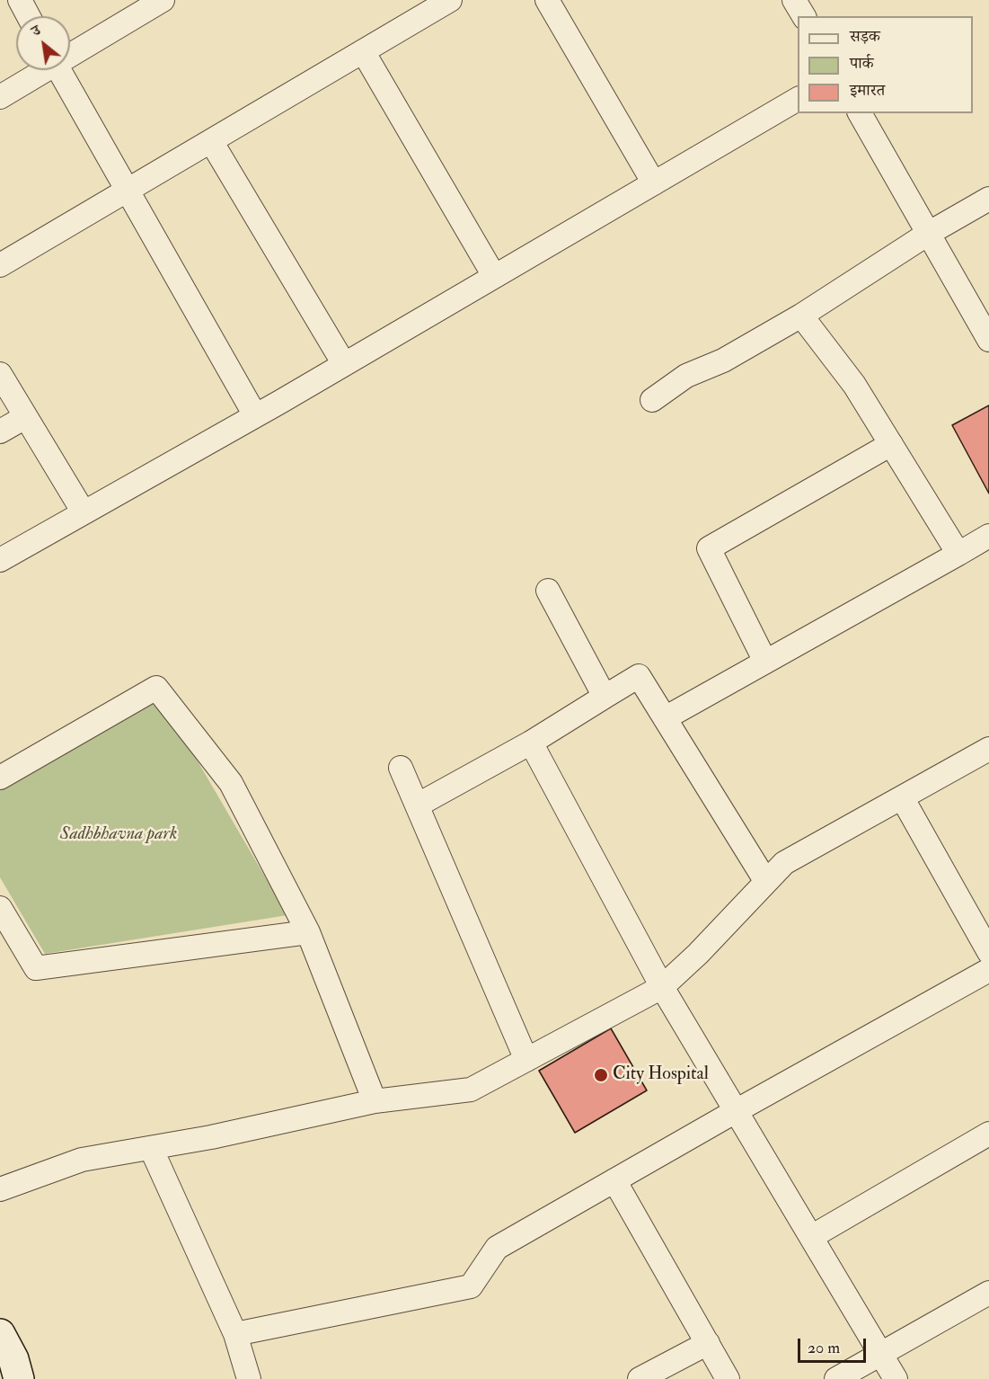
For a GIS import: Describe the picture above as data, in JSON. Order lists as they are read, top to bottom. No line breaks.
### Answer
{"parks":["Sadhbhavna park"],"places":["City Hospital"],"legend":["सड़क","पार्क","इमारत"],"scale_bar":"20 m","north":"top left"}
